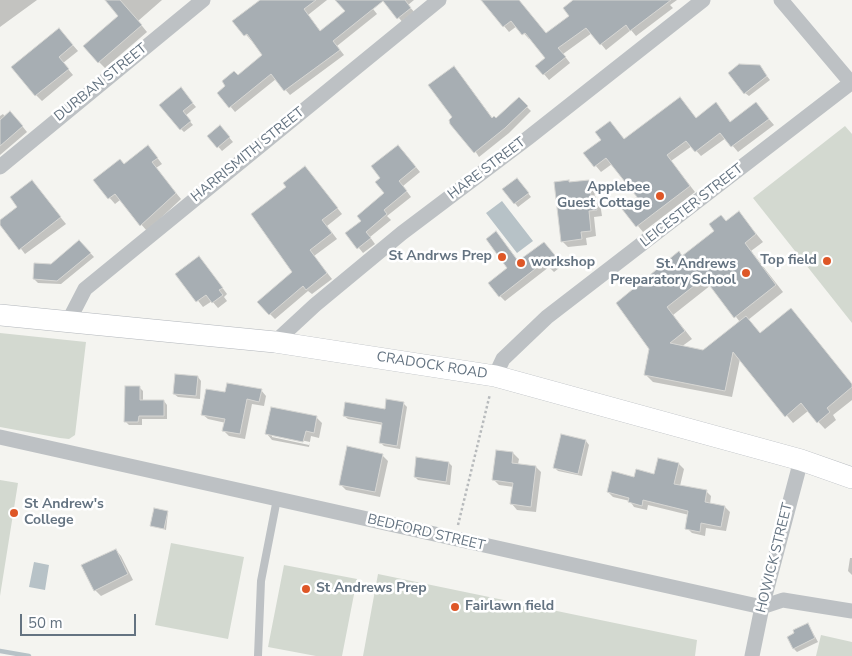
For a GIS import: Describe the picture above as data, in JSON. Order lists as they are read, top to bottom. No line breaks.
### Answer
{"streets":{"main road":["CRADOCK ROAD"],"street":["DURBAN STREET","HARRISMITH STREET","HARE STREET","LEICESTER STREET","BEDFORD STREET","HOWICK STREET"]},"crossings":[["HARRISMITH STREET","CRADOCK ROAD"],["HARE STREET","CRADOCK ROAD"],["LEICESTER STREET","CRADOCK ROAD"],["CRADOCK ROAD","HOWICK STREET"],["BEDFORD STREET","HOWICK STREET"]],"places":["Applebee Guest Cottage","St Andrws Prep","Top field","workshop","St. Andrews Preparatory School","St Andrew's College","St Andrews Prep","Fairlawn field"],"scale_bar":"50 m"}
